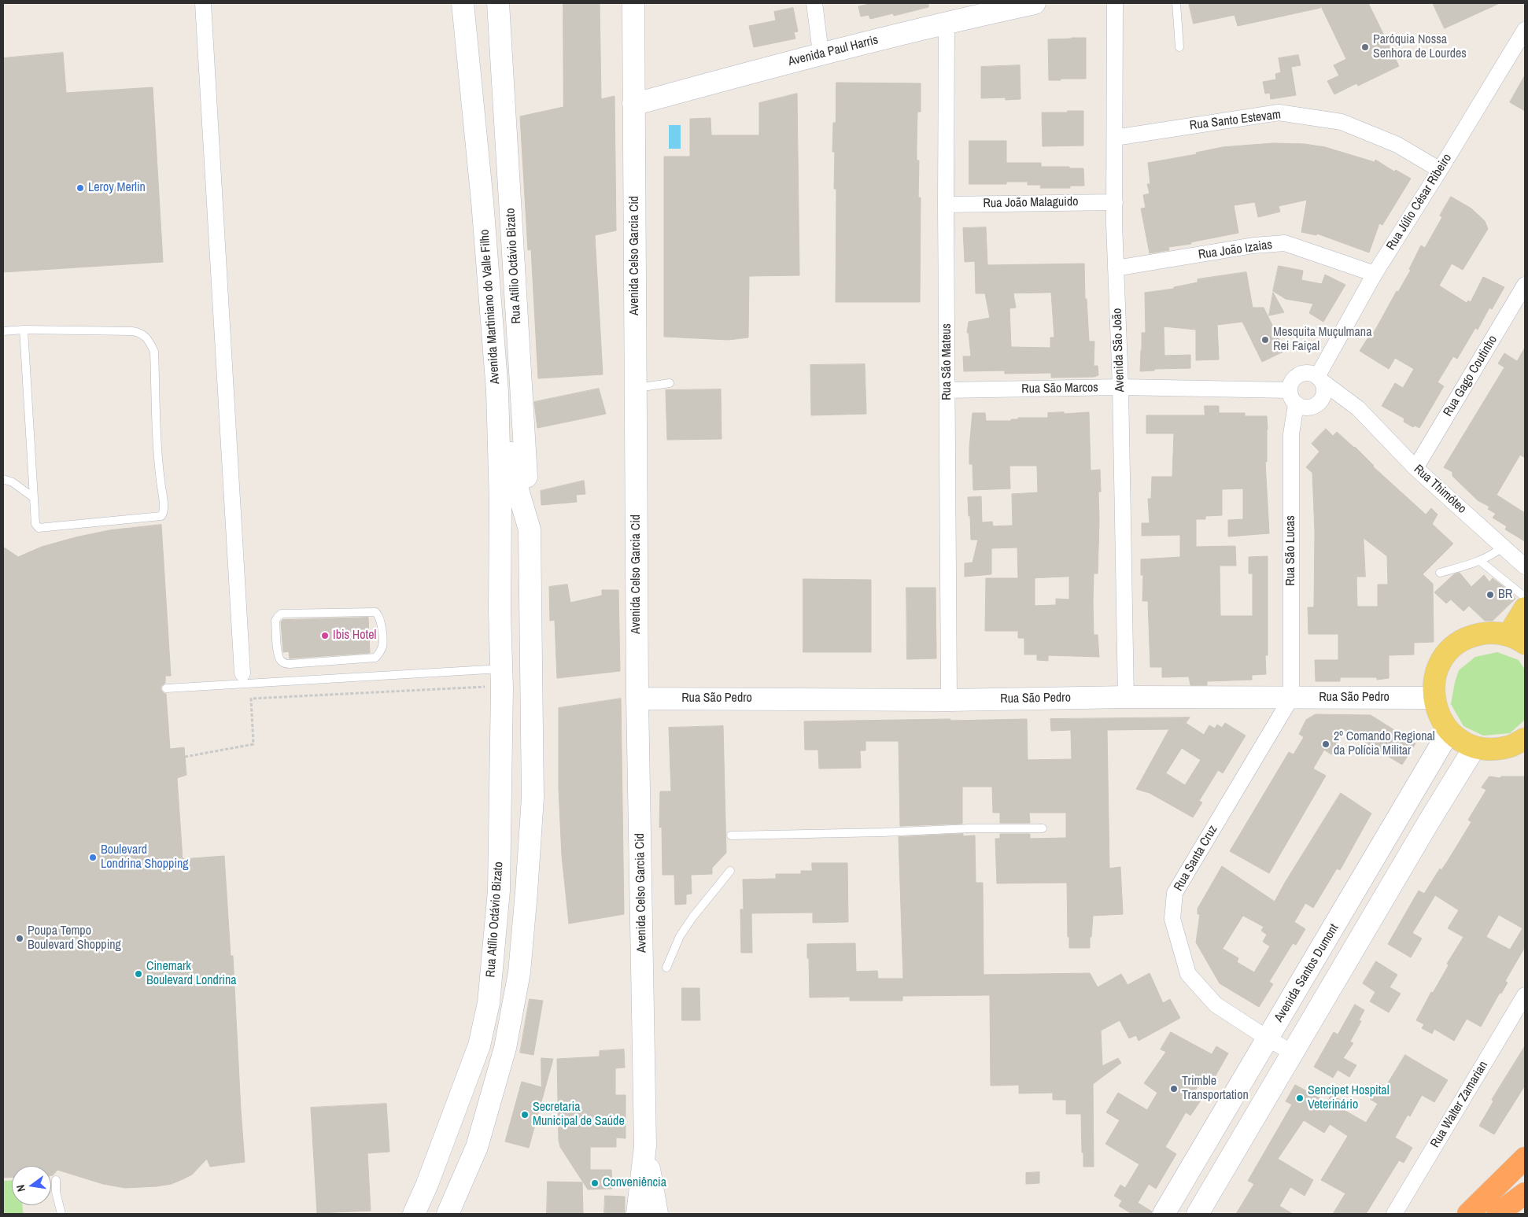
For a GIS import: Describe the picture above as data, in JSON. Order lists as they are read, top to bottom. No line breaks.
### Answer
{"streets":{"street":["Avenida Paul Harris","Rua Santo Estevam","Rua Júlio César Ribeiro","Rua João Malaguido","Rua João Izaias","Avenida Celso Garcia Cid","Rua Atílio Octávio Bizato","Avenida Martiniano do Valle Filho","Avenida São João","Rua São Mateus","Rua Gago Coutinho","Rua São Marcos","Rua Thimóteo","Rua São Lucas","Rua São Pedro","Rua Santa Cruz","Avenida Santos Dumont","Rua Walter Zamarian"]},"crossings":[["Avenida Paul Harris","Avenida Celso Garcia Cid"],["Avenida Paul Harris","Rua São Mateus"],["Rua Santo Estevam","Rua Júlio César Ribeiro"],["Rua Santo Estevam","Avenida São João"],["Rua Júlio César Ribeiro","Rua João Izaias"],["Rua Júlio César Ribeiro","Rua São Marcos"],["Rua Júlio César Ribeiro","Rua Thimóteo"],["Rua Júlio César Ribeiro","Rua São Lucas"],["Rua João Malaguido","Avenida São João"],["Rua João Malaguido","Rua São Mateus"],["Rua João Izaias","Avenida São João"],["Avenida Celso Garcia Cid","Rua São Pedro"],["Rua Atílio Octávio Bizato","Avenida Martiniano do Valle Filho"],["Avenida São João","Rua São Marcos"],["Avenida São João","Rua São Pedro"],["Rua São Mateus","Rua São Marcos"],["Rua São Mateus","Rua São Pedro"],["Rua Gago Coutinho","Rua Thimóteo"],["Rua São Marcos","Rua Thimóteo"],["Rua São Marcos","Rua São Lucas"],["Rua Thimóteo","Rua São Lucas"],["Rua São Lucas","Rua São Pedro"],["Rua São Lucas","Rua Santa Cruz"],["Rua São Pedro","Rua Santa Cruz"],["Rua Santa Cruz","Avenida Santos Dumont"]],"places":["Paróquia Nossa Senhora de Lourdes","Leroy Merlin","Mesquita Muçulmana Rei Faiçal","BR","Ibis Hotel","2º Comando Regional da Polícia Militar","Boulevard Londrina Shopping","Poupa Tempo Boulevard Shopping","Cinemark Boulevard Londrina","Trimble Transportation","Sencipet Hospital Veterinário","Secretaria Municipal de Saúde","Conveniência"],"north":"left"}
